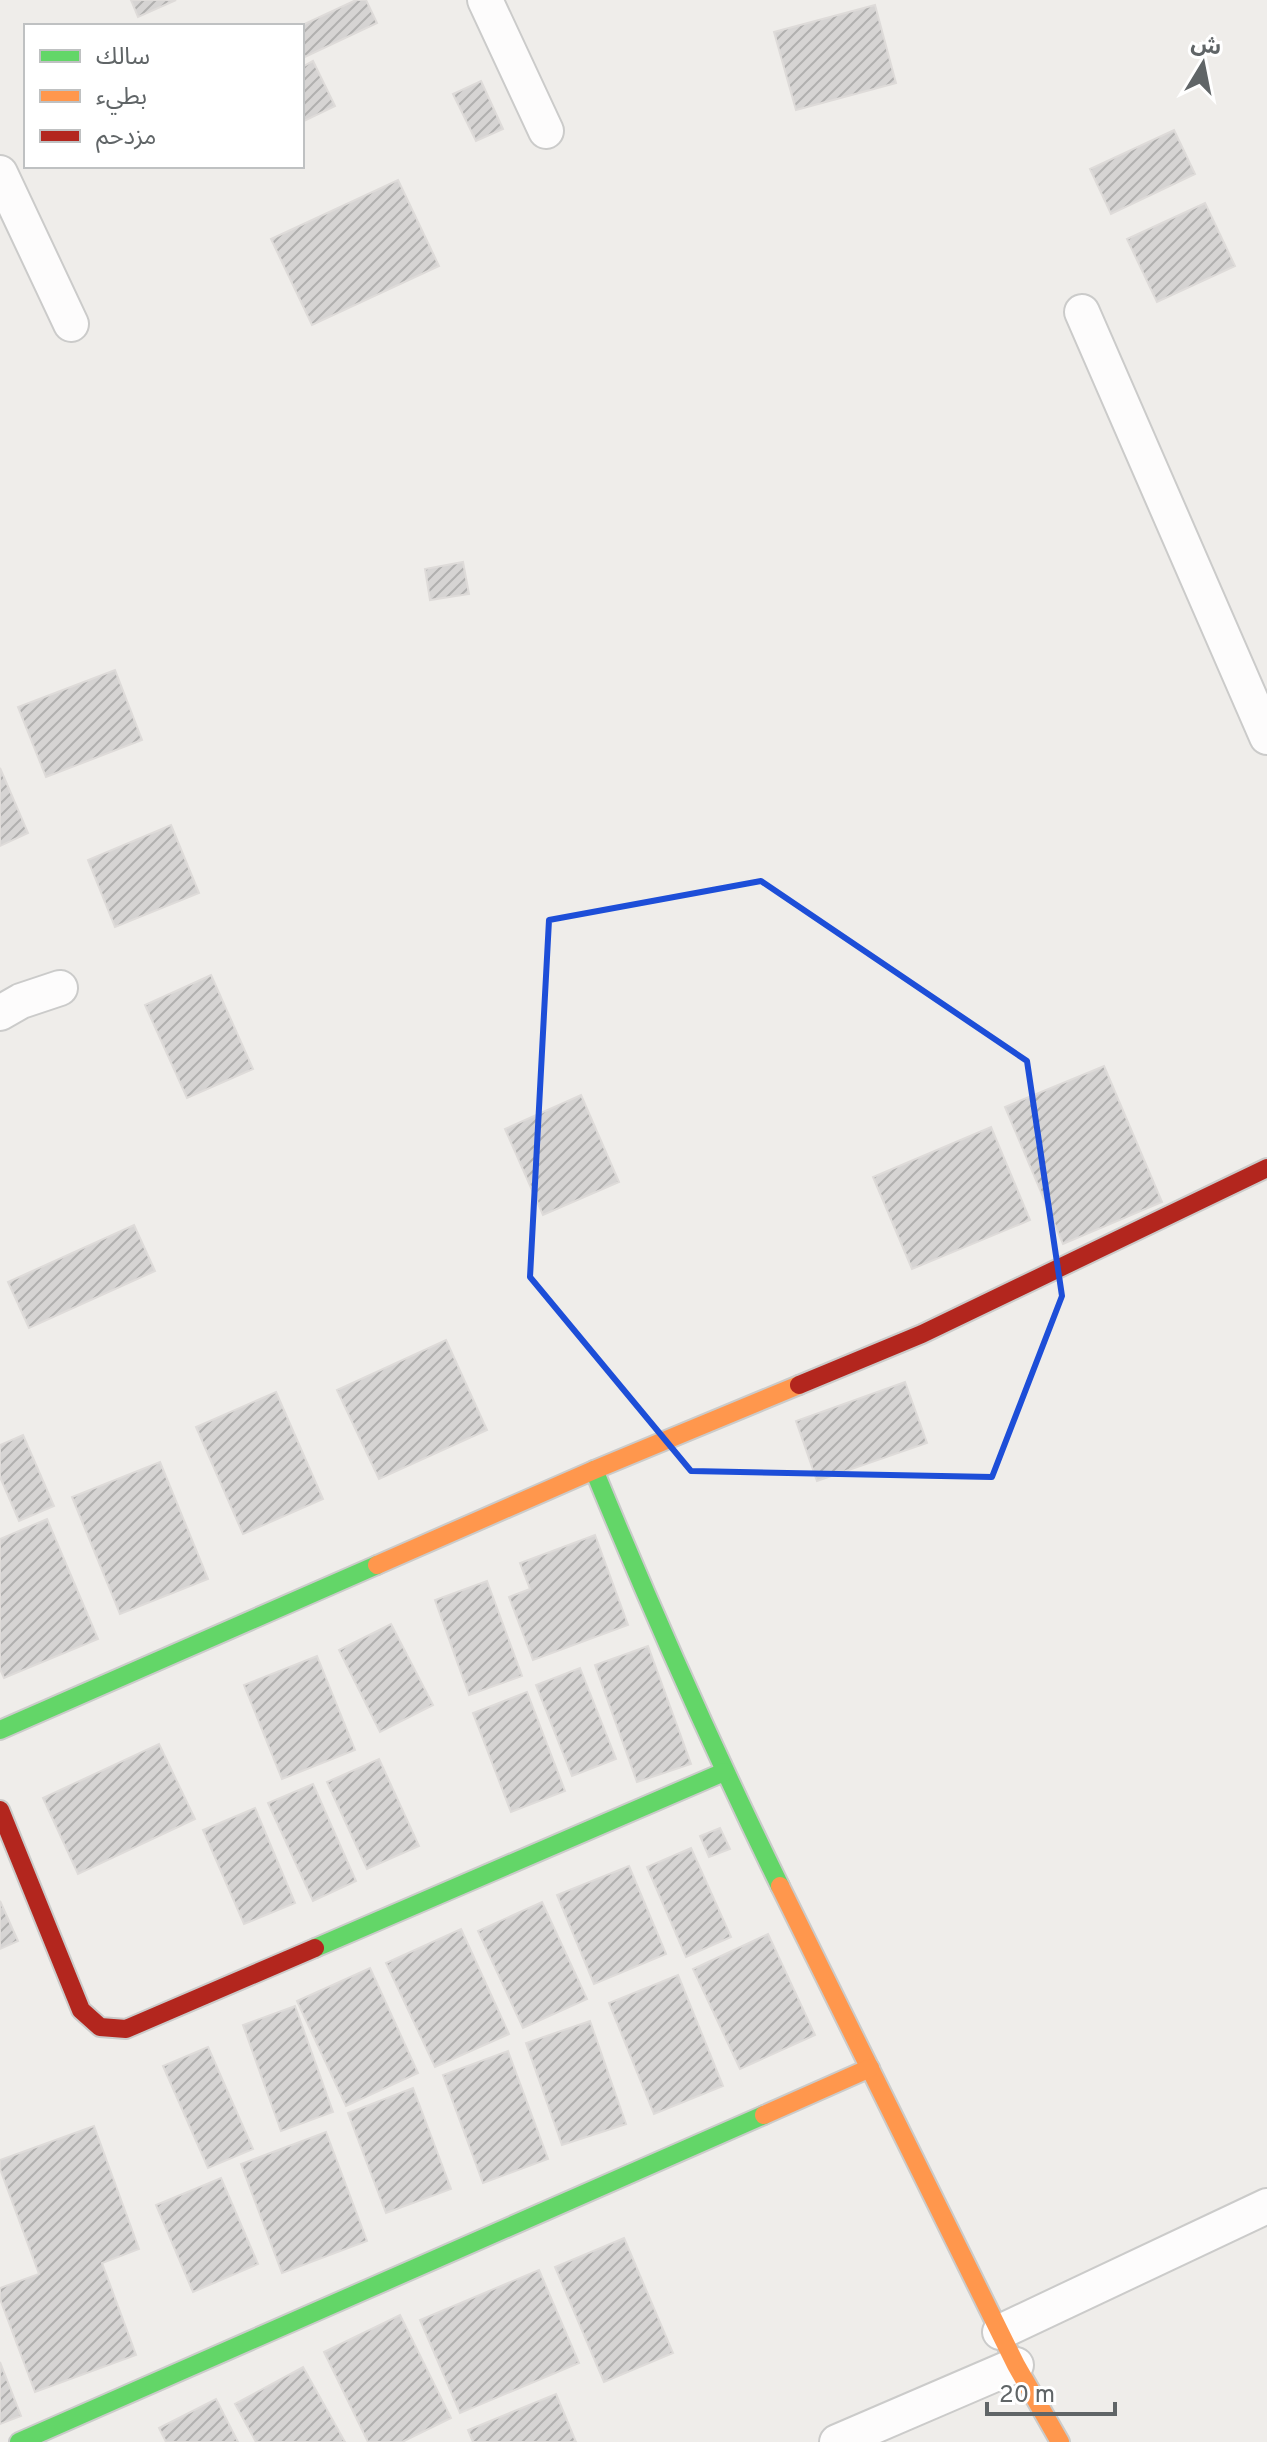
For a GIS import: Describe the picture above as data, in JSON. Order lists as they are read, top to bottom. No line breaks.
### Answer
{"legend":["سالك","بطيء","مزدحم"],"scale_bar":"20 m","north":"top"}
